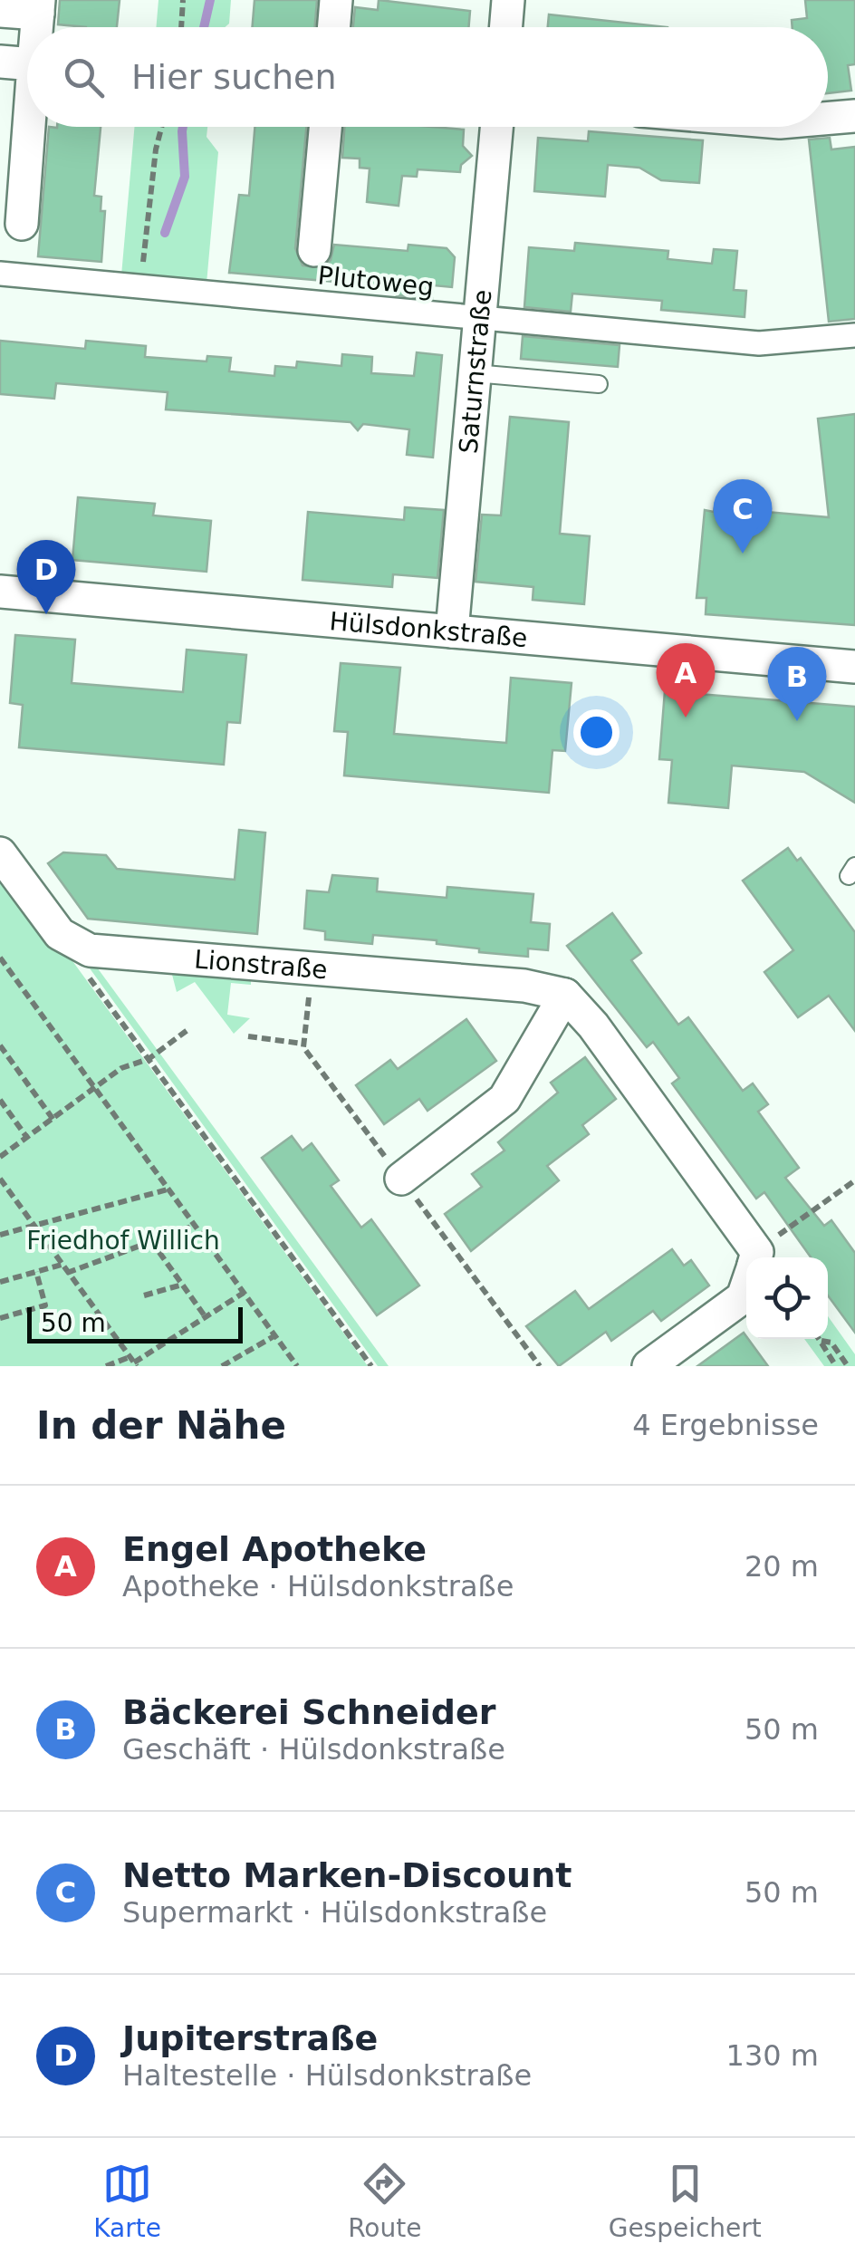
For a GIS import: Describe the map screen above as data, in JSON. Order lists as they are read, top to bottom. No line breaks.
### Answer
{"streets":{"street":["Plutoweg","Saturnstraße","Hülsdonkstraße","Lionstraße"]},"crossings":[["Plutoweg","Saturnstraße"],["Saturnstraße","Hülsdonkstraße"]],"parks":["Friedhof Willich"],"scale_bar":"50 m","page":{"search":"Hier suchen","pins":["C","D","A","B"],"scale":"50 m","heading":["In der Nähe","4 Ergebnisse"],"list":[{"mark":"A","name":"Engel Apotheke","note":"Apotheke · Hülsdonkstraße","value":"20 m"},{"mark":"B","name":"Bäckerei Schneider","note":"Geschäft · Hülsdonkstraße","value":"50 m"},{"mark":"C","name":"Netto Marken-Discount","note":"Supermarkt · Hülsdonkstraße","value":"50 m"},{"mark":"D","name":"Jupiterstraße","note":"Haltestelle · Hülsdonkstraße","value":"130 m"}],"nav":["Karte","Route","Gespeichert"]}}
